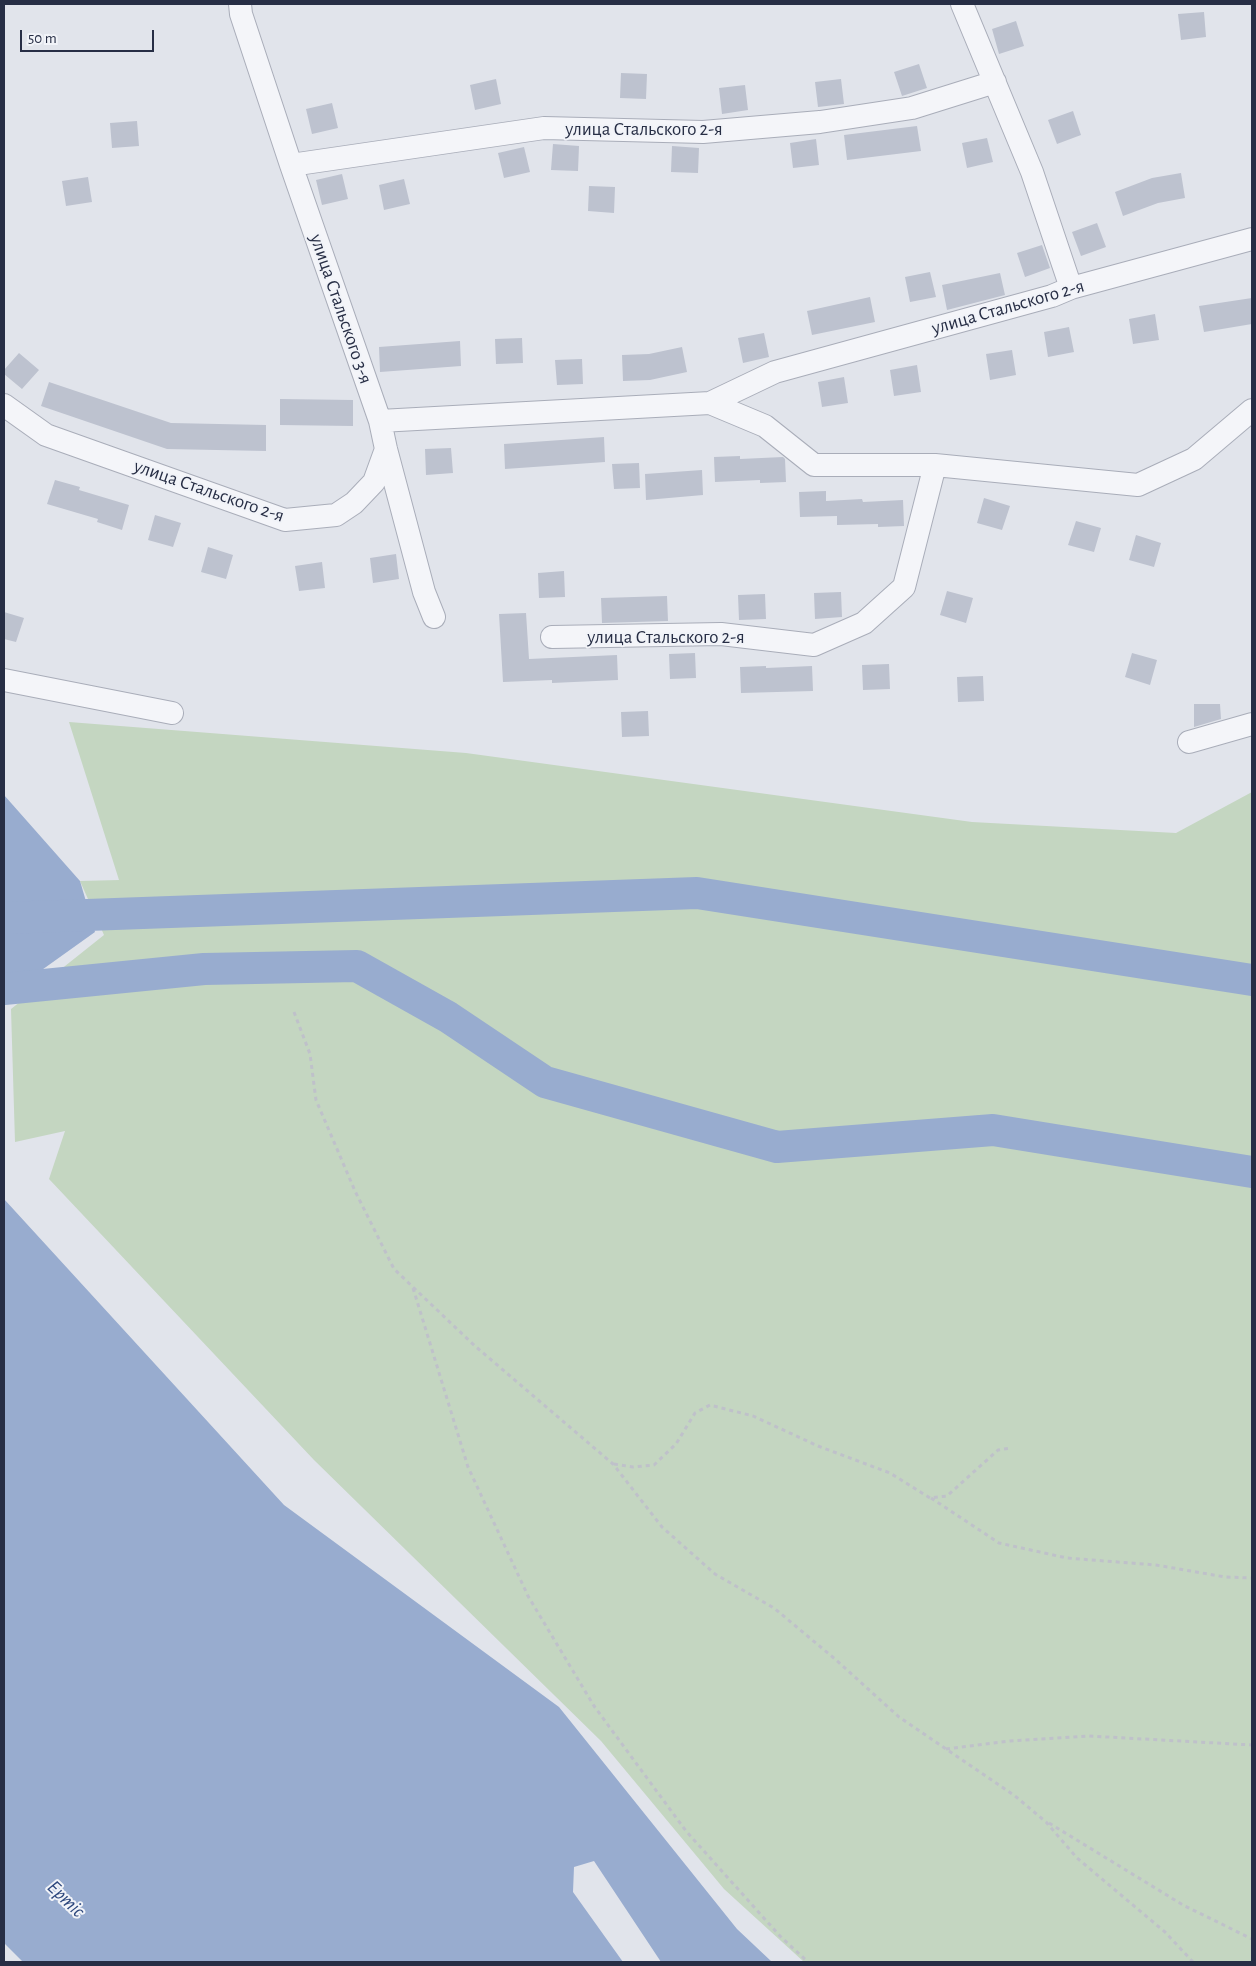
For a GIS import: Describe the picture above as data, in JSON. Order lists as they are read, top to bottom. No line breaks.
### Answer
{"streets":{"street":["улица Стальского 2-я","улица Стальского 3-я"]},"crossings":[["улица Стальского 2-я","улица Стальского 3-я"]],"water":["Ертіс"],"scale_bar":"50 m"}
